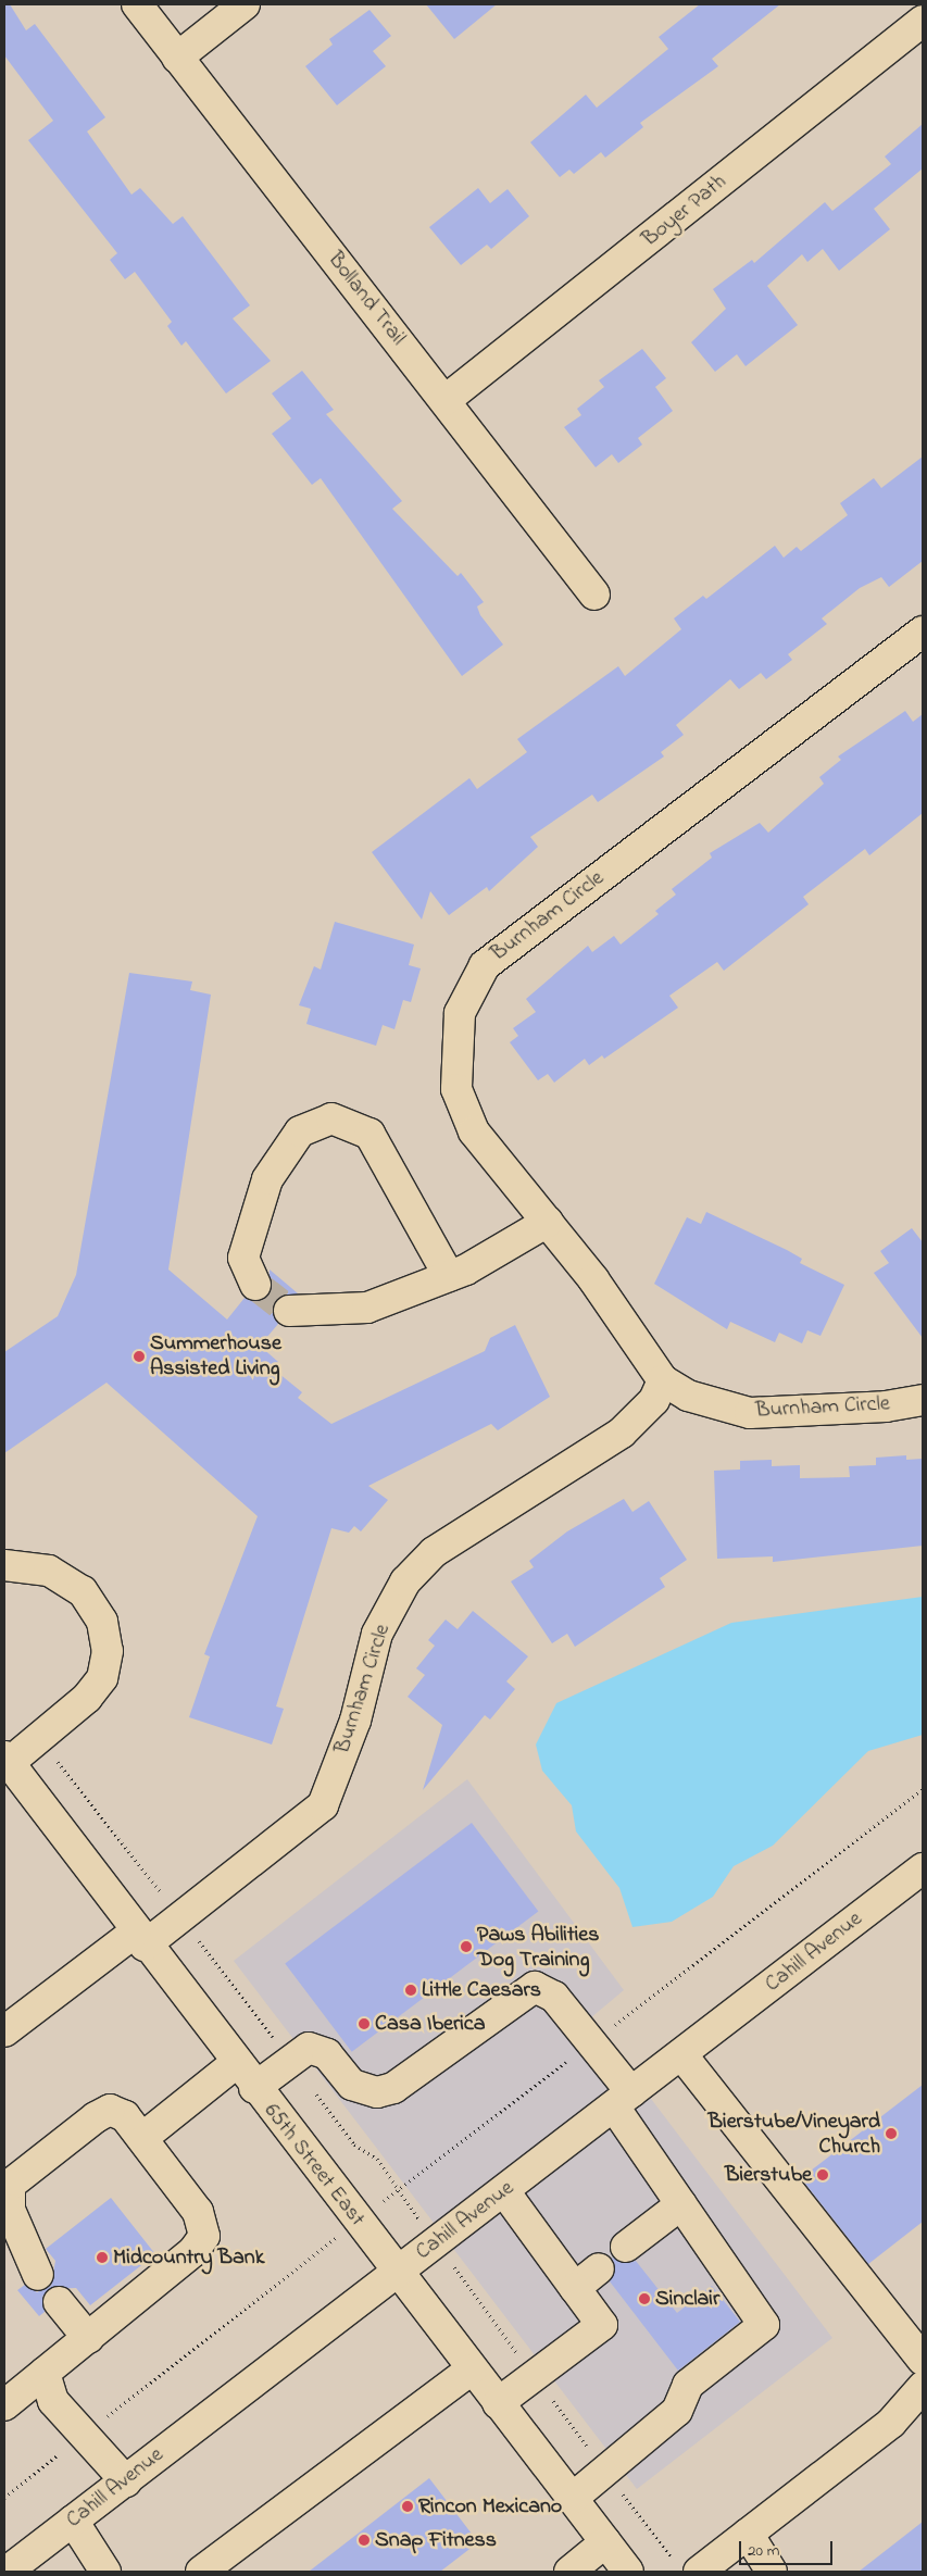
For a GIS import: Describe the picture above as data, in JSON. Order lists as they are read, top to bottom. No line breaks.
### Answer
{"streets":{"street":["Boyer Path","Bolland Trail","Burnham Circle","Cahill Avenue","65th Street East"]},"crossings":[["Boyer Path","Bolland Trail"],["Burnham Circle","65th Street East"],["Cahill Avenue","65th Street East"]],"places":["Summerhouse Assisted Living","Paws Abilities Dog Training","Little Caesars","Casa Iberica","Bierstube/Vineyard Church","Bierstube","Midcountry Bank","Sinclair","Rincon Mexicano","Snap Fitness"],"scale_bar":"20 m"}
